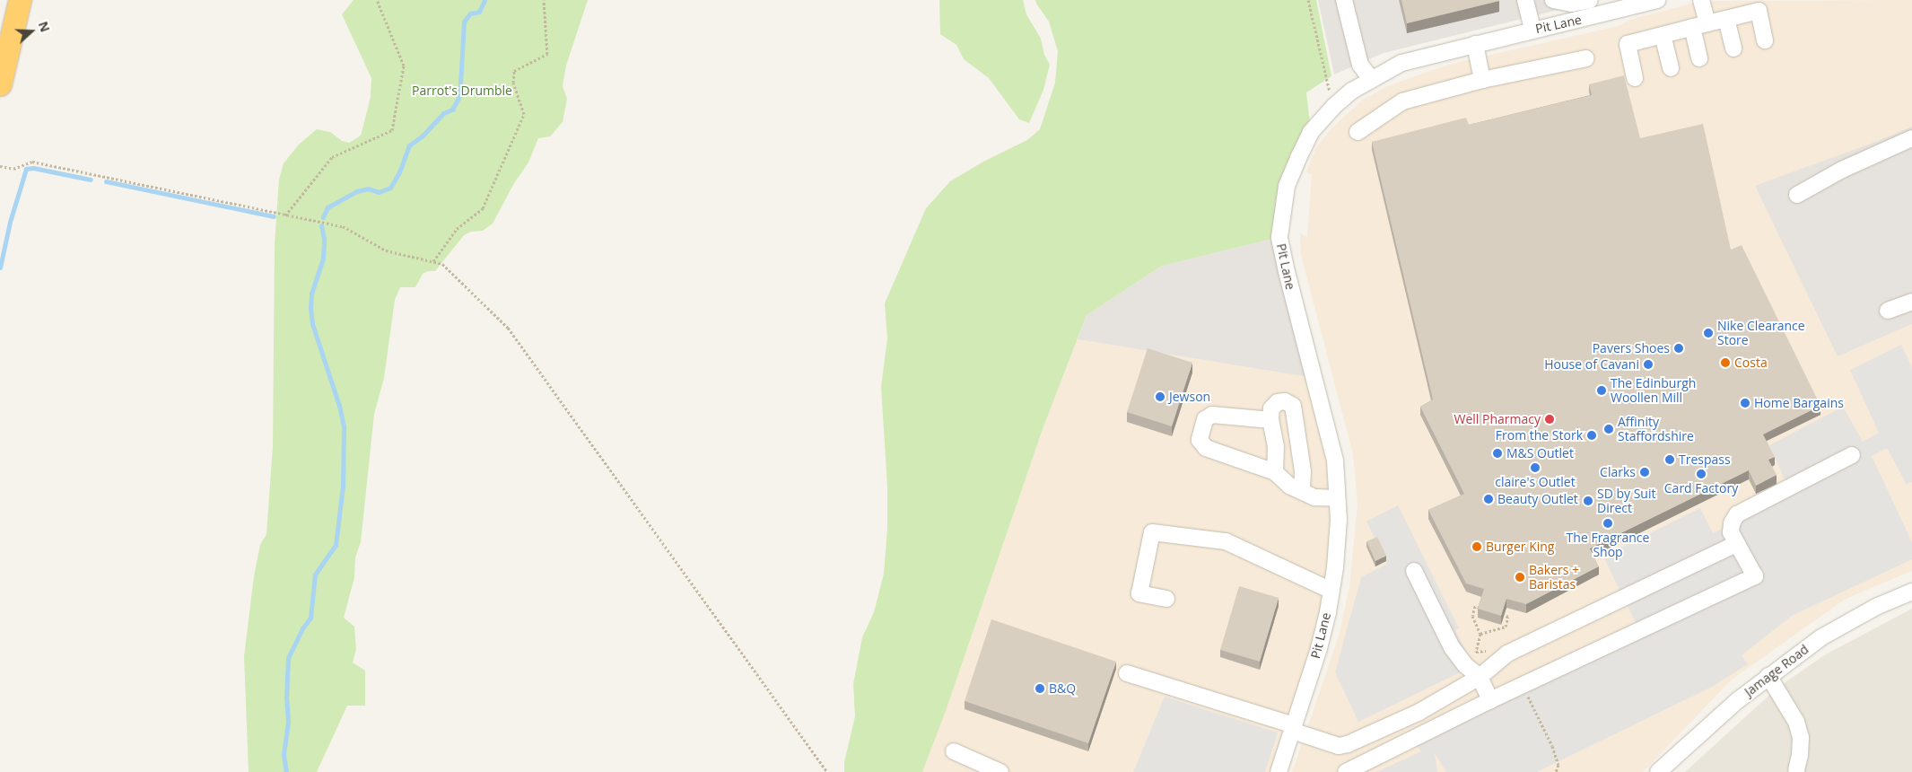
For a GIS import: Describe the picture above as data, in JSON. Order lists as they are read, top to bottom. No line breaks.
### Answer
{"streets":{"street":["Pit Lane","Jamage Road"]},"parks":["Parrot's Drumble"],"places":["Nike Clearance Store","Pavers Shoes","Costa","House of Cavani","The Edinburgh Woollen Mill","Jewson","Home Bargains","Well Pharmacy","Affinity Staffordshire","From the Stork","M&S Outlet","Trespass","claire's Outlet","Clarks","Card Factory","Beauty Outlet","SD by Suit Direct","The Fragrance Shop","Burger King","Bakers + Baristas","B&Q"],"north":"right"}
